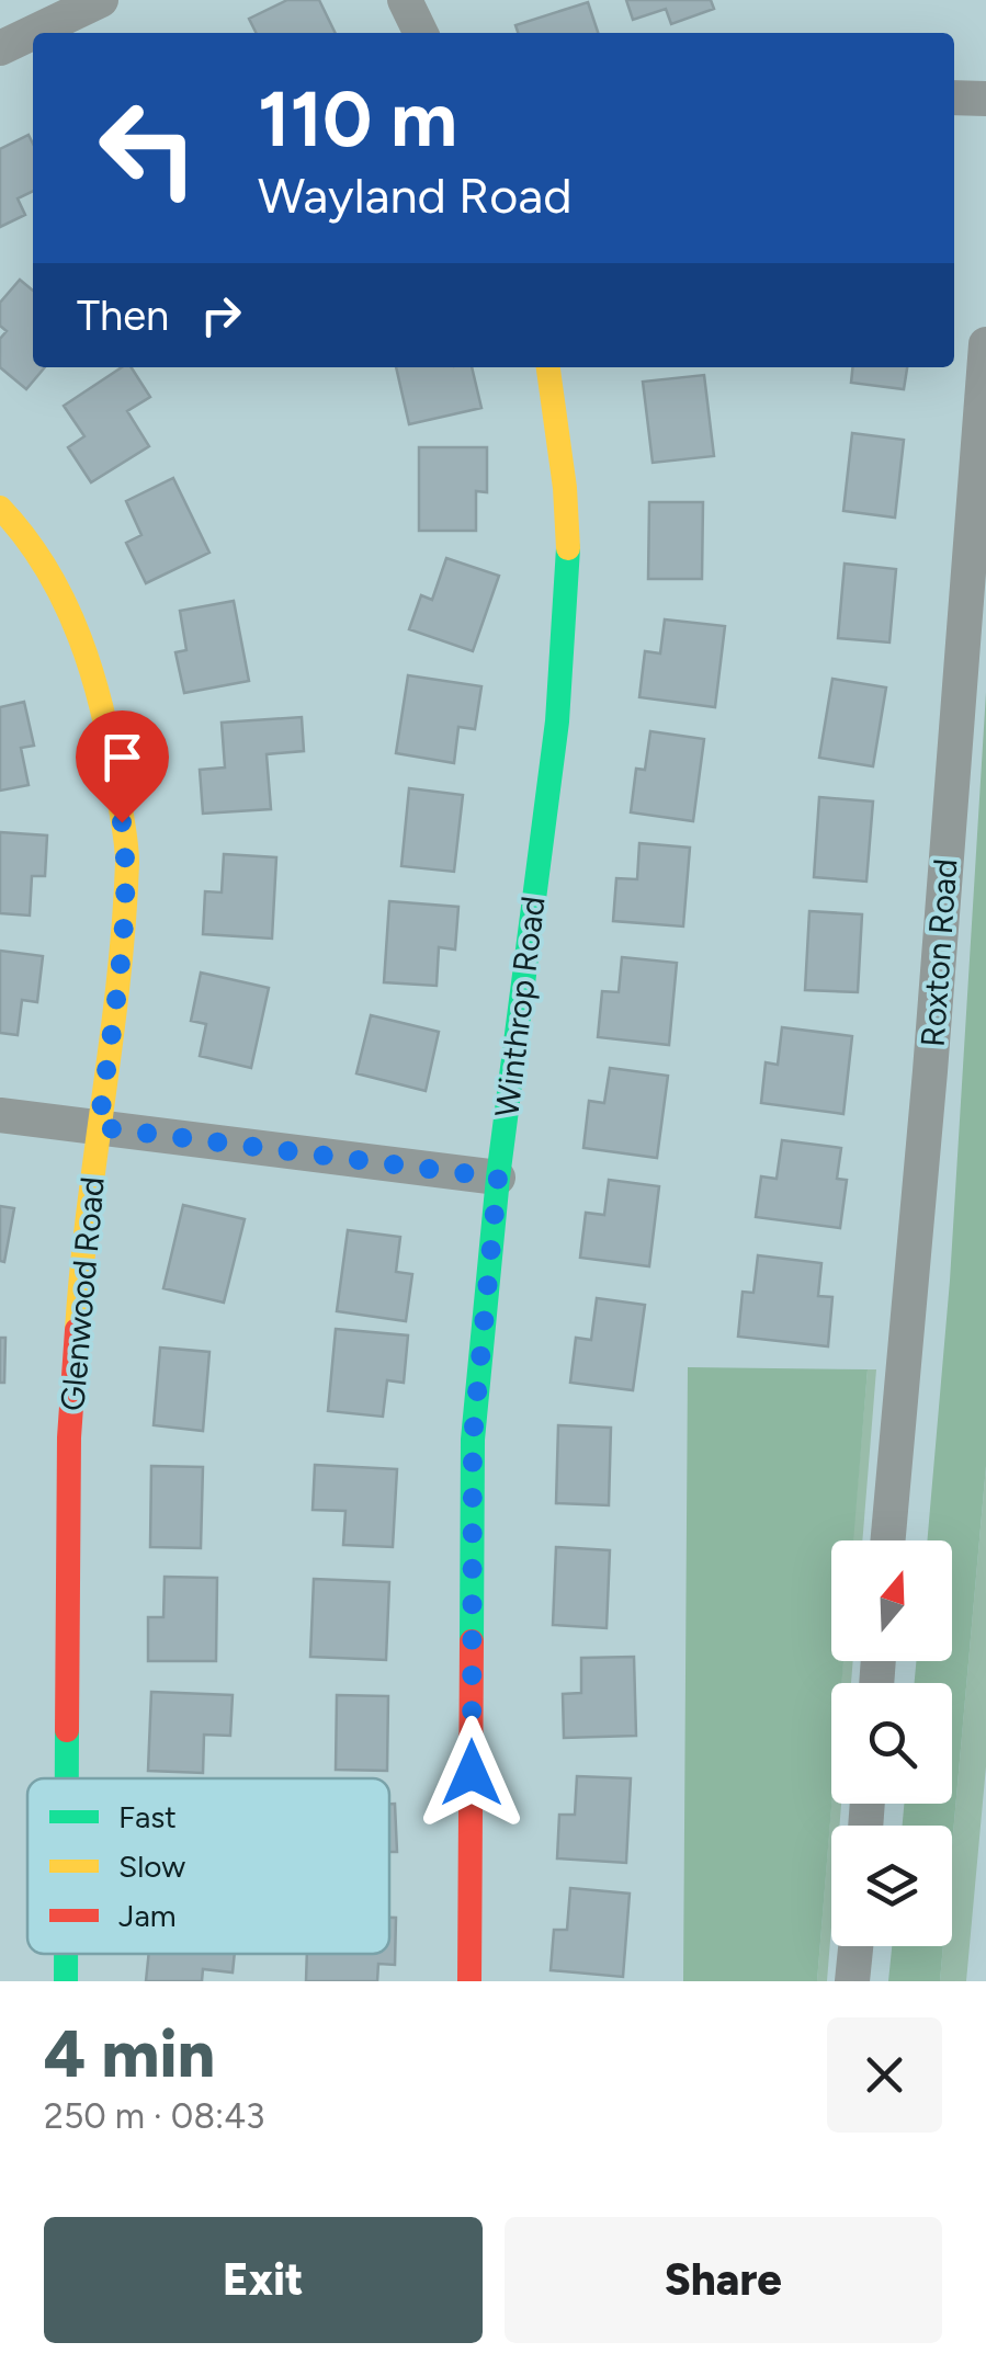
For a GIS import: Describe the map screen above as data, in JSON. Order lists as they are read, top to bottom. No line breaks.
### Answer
{"streets":{"street":["Roxton Road","Winthrop Road","Glenwood Road"]},"legend":["Fast","Slow","Jam"],"north":"top","page":{"turn":["110 m","Wayland Road"],"then":"Then","heading":["4 min","250 m · 08:43"],"buttons":["Exit","Share"]}}
